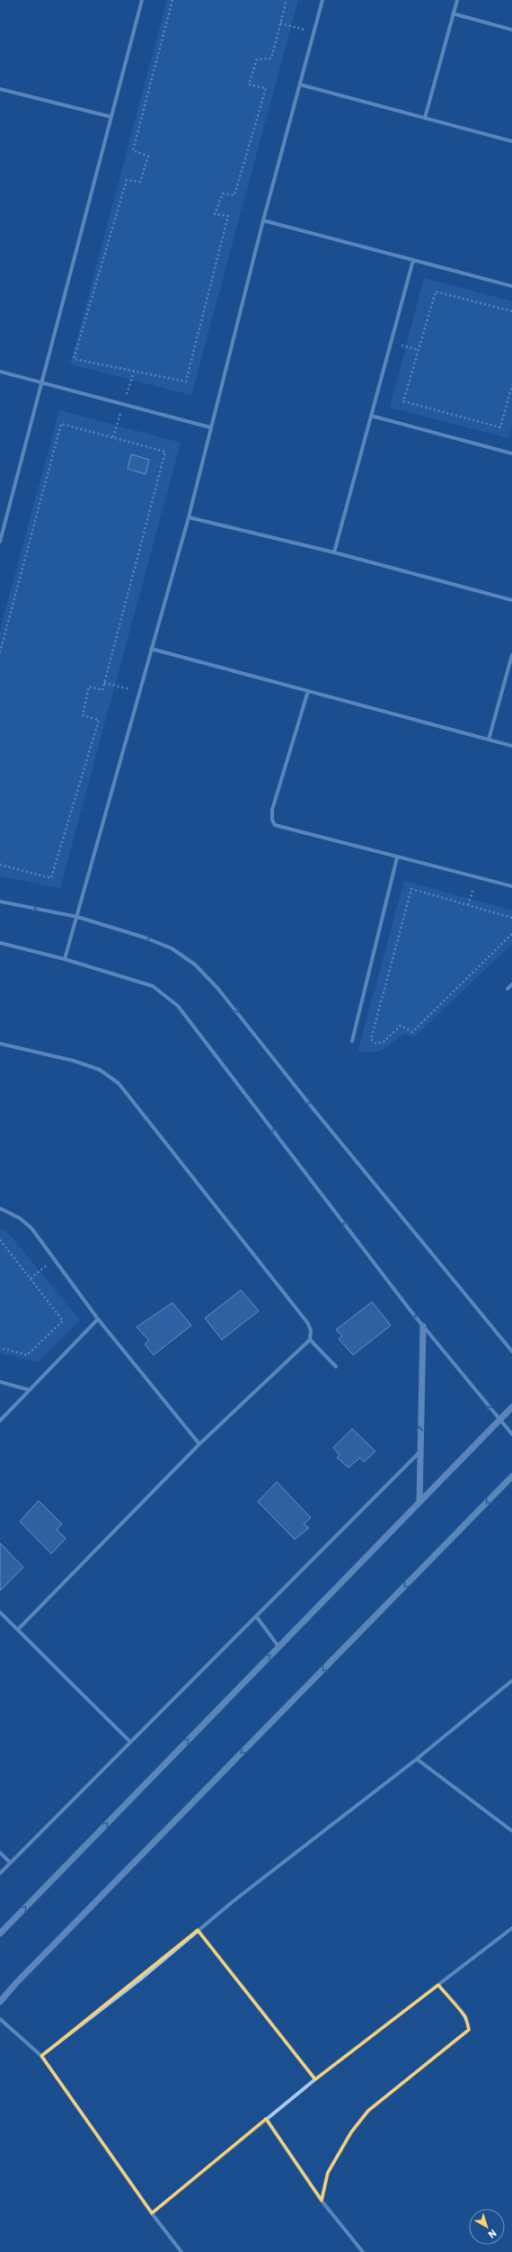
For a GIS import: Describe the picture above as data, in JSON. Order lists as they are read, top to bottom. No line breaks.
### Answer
{"north":"bottom right"}
